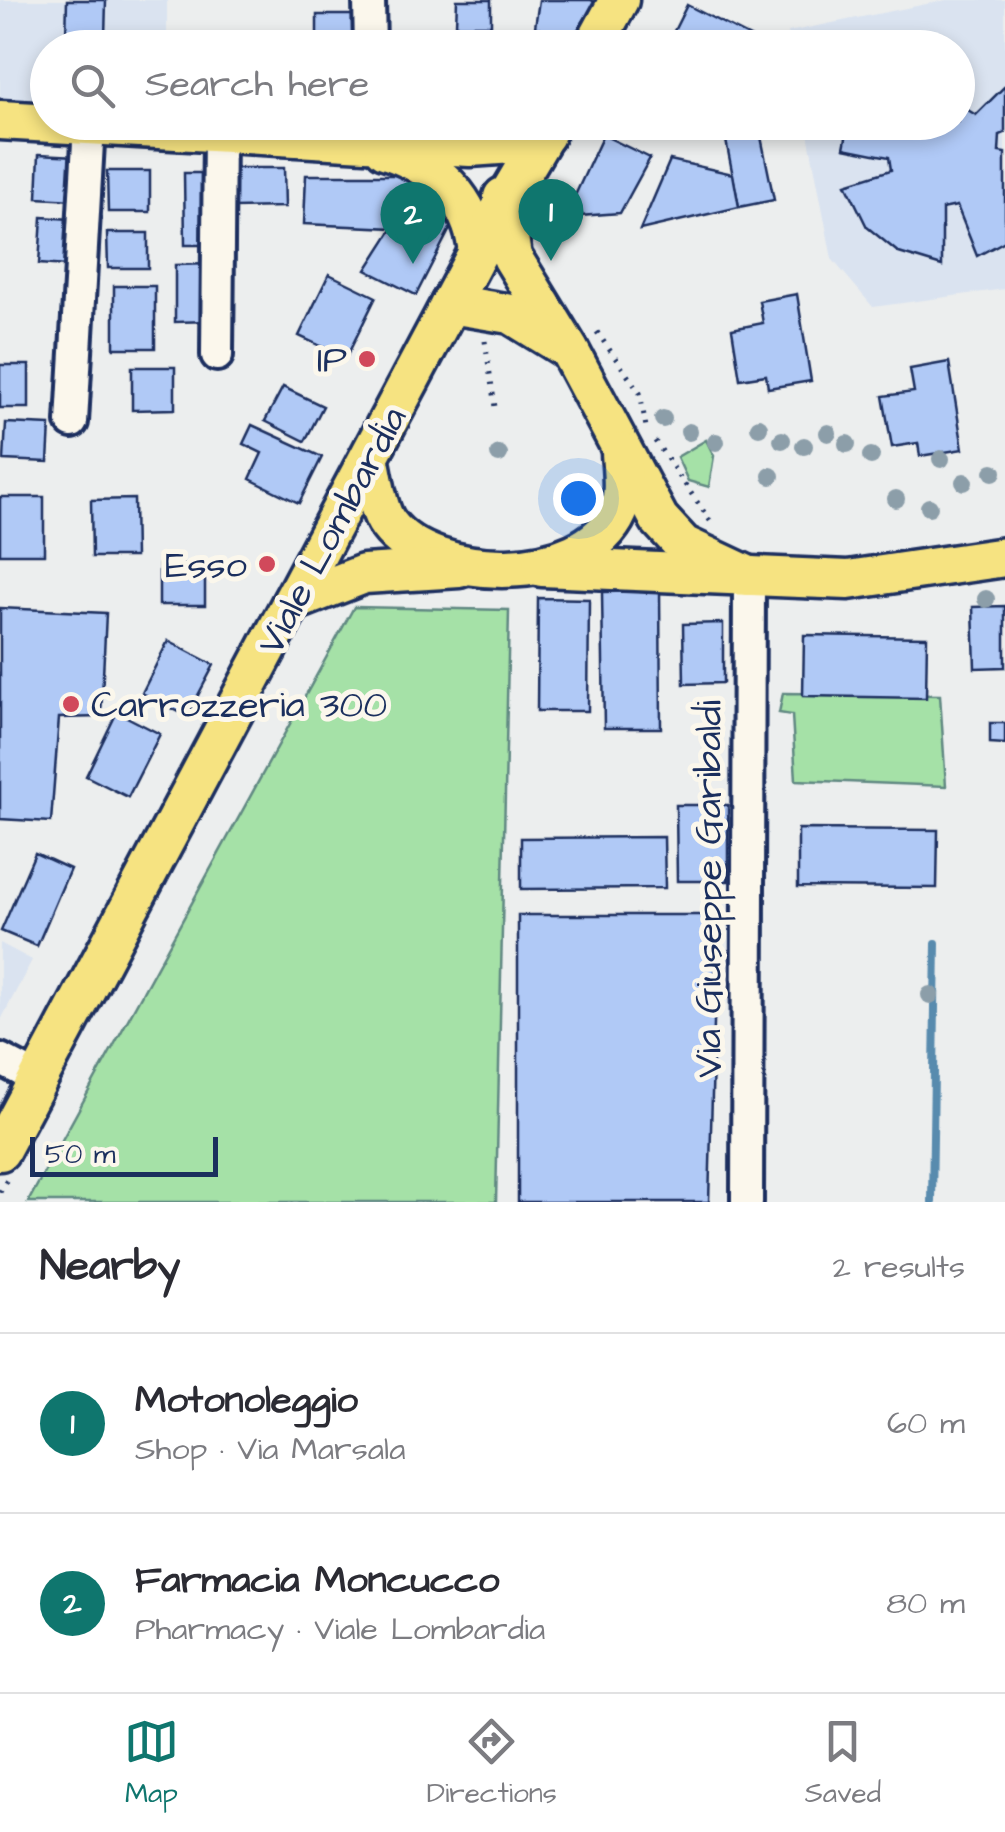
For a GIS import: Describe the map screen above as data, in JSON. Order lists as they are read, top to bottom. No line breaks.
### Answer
{"streets":{"main road":["Viale Lombardia"],"street":["Via Giuseppe Garibaldi"]},"places":["IP","Esso","Carrozzeria 300"],"scale_bar":"50 m","page":{"search":"Search here","pins":["1","2"],"scale":"50 m","heading":["Nearby","2 results"],"list":[{"mark":"1","name":"Motonoleggio","note":"Shop · Via Marsala","value":"60 m"},{"mark":"2","name":"Farmacia Moncucco","note":"Pharmacy · Viale Lombardia","value":"80 m"}],"nav":["Map","Directions","Saved"]}}
